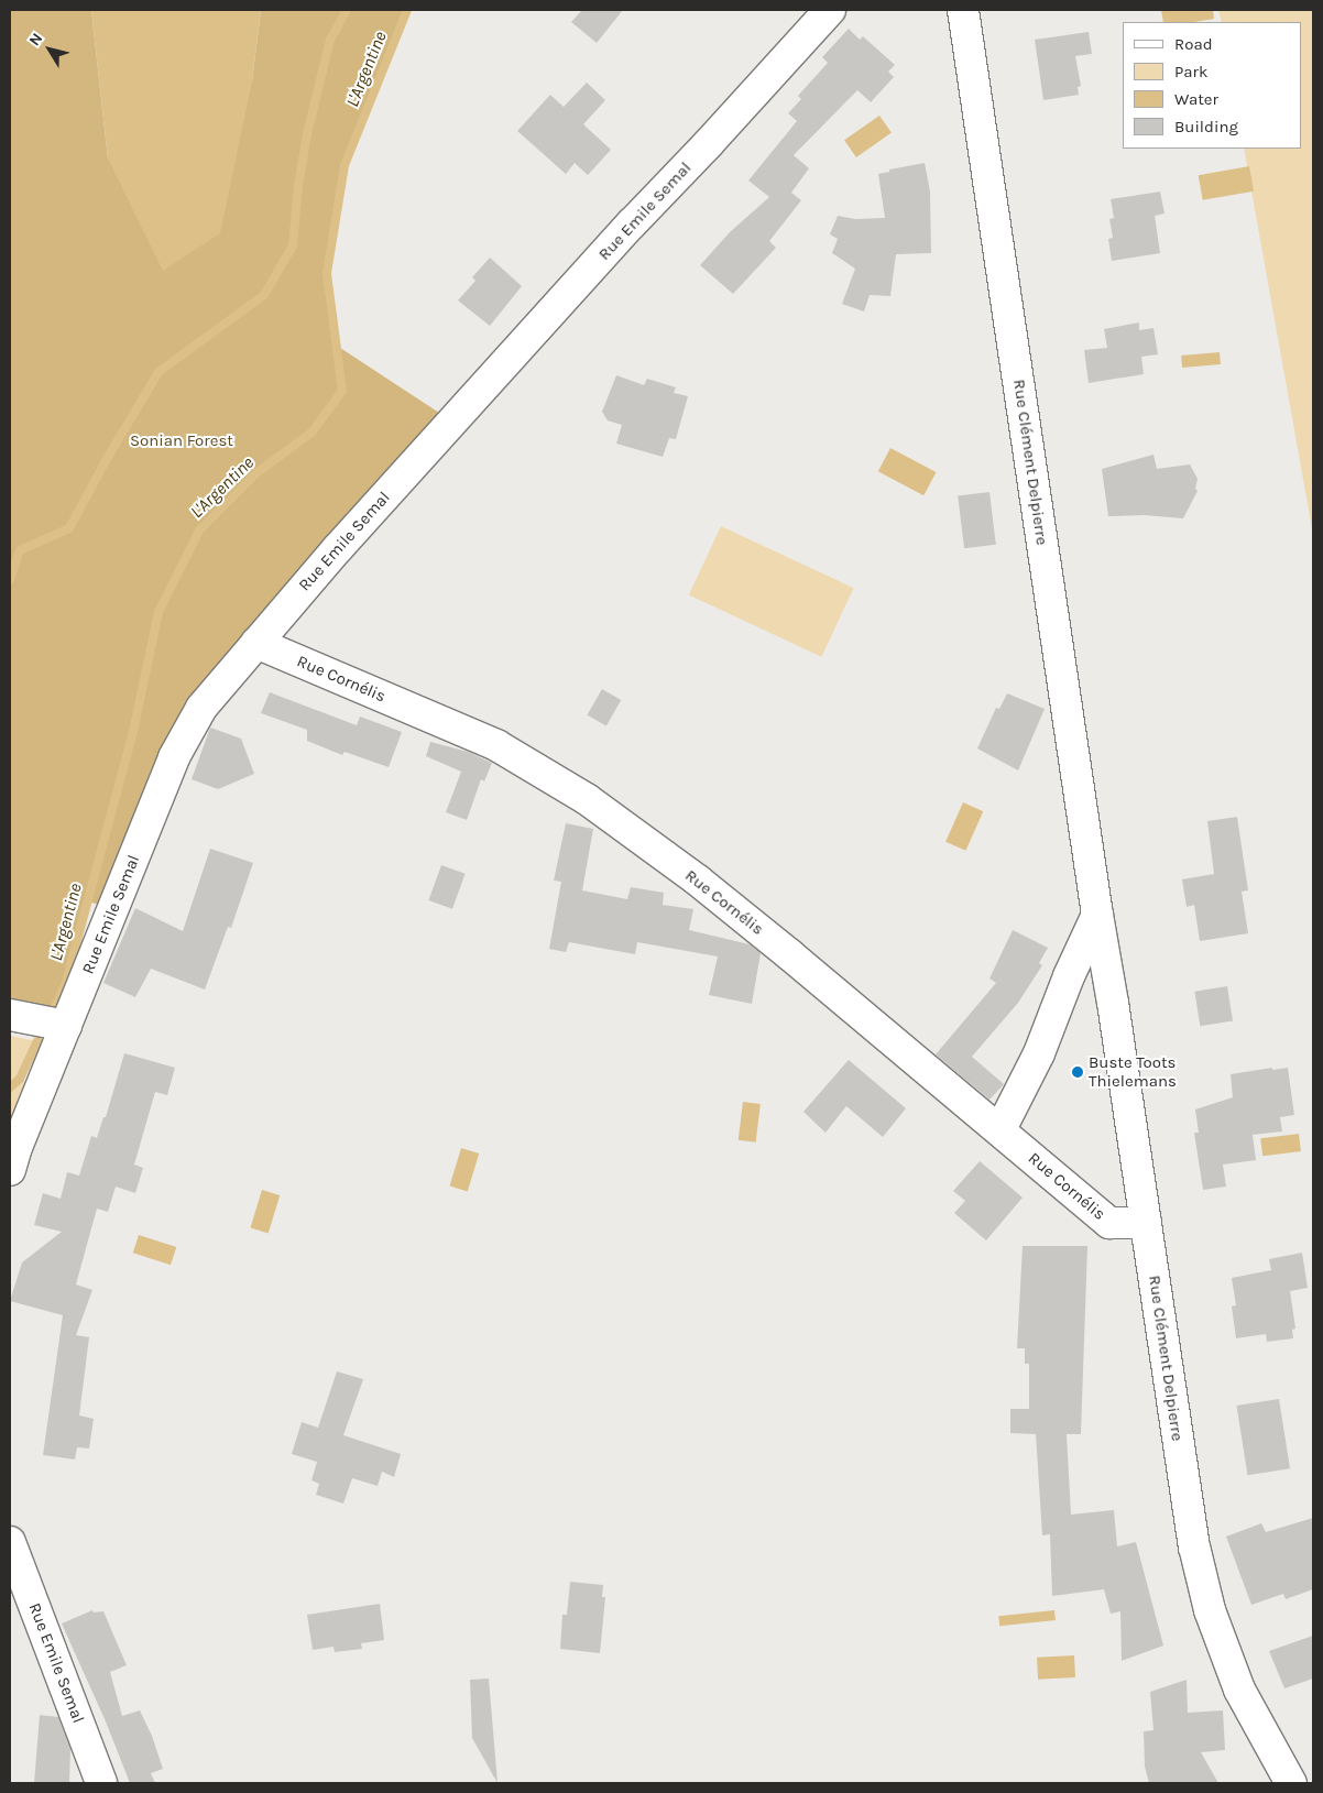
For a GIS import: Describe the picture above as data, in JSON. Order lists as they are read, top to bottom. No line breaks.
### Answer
{"streets":{"street":["Rue Emile Semal","Rue Clément Delpierre","Rue Cornélis"]},"crossings":[["Rue Emile Semal","Rue Cornélis"],["Rue Clément Delpierre","Rue Cornélis"]],"water":["L'Argentine"],"parks":["Sonian Forest"],"places":["Buste Toots Thielemans"],"legend":["Road","Park","Water","Building"],"north":"top left"}
